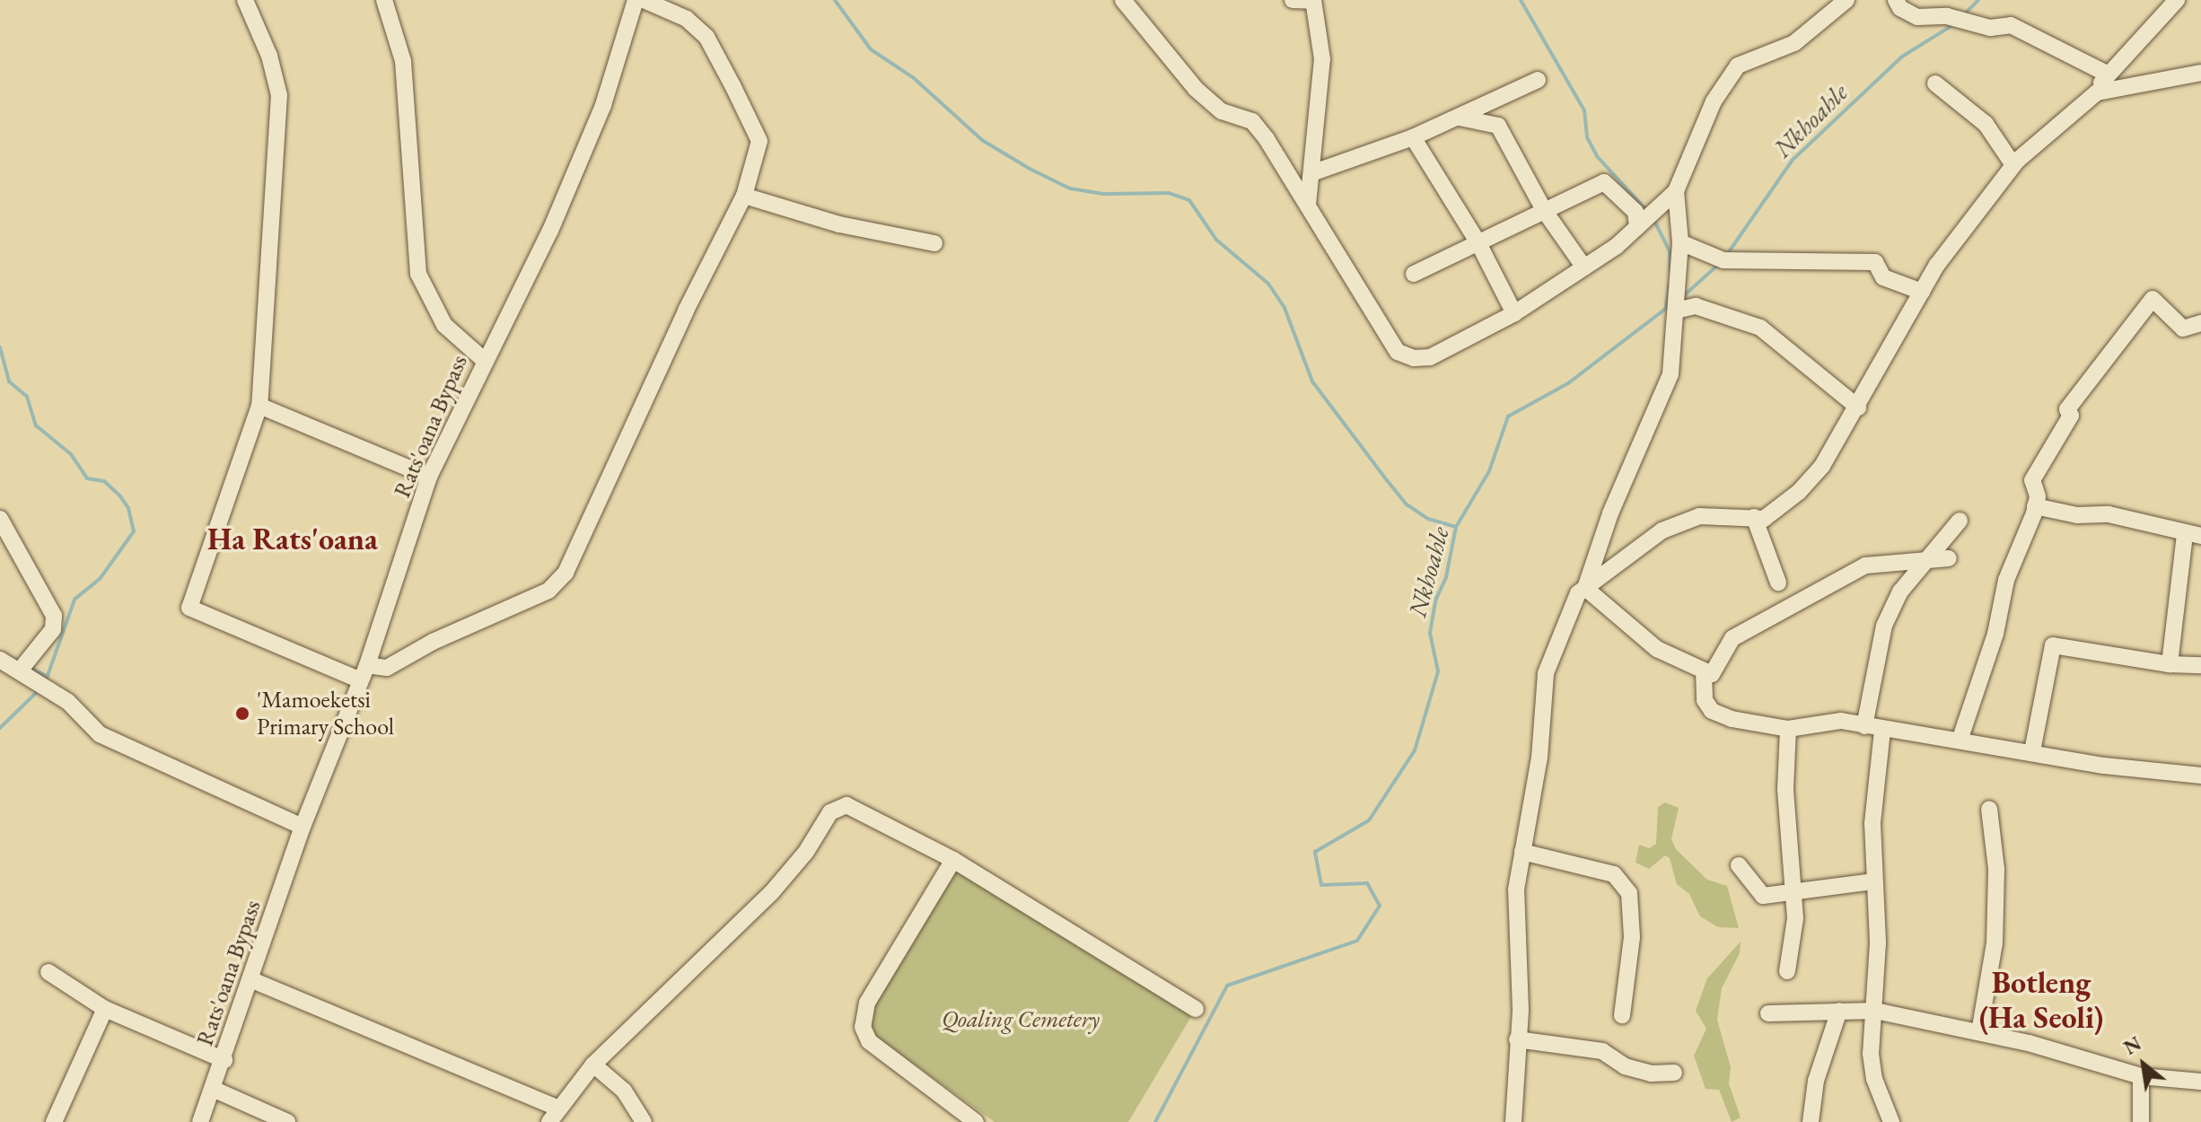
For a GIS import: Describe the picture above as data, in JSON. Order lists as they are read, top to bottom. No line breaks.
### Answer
{"streets":{"street":["Rats'oana Bypass"]},"districts":["Ha Rats'oana","Botleng (Ha Seoli)"],"water":["Nkhoahle"],"parks":["Qoaling Cemetery"],"places":["'Mamoeketsi Primary School"],"north":"top left"}
